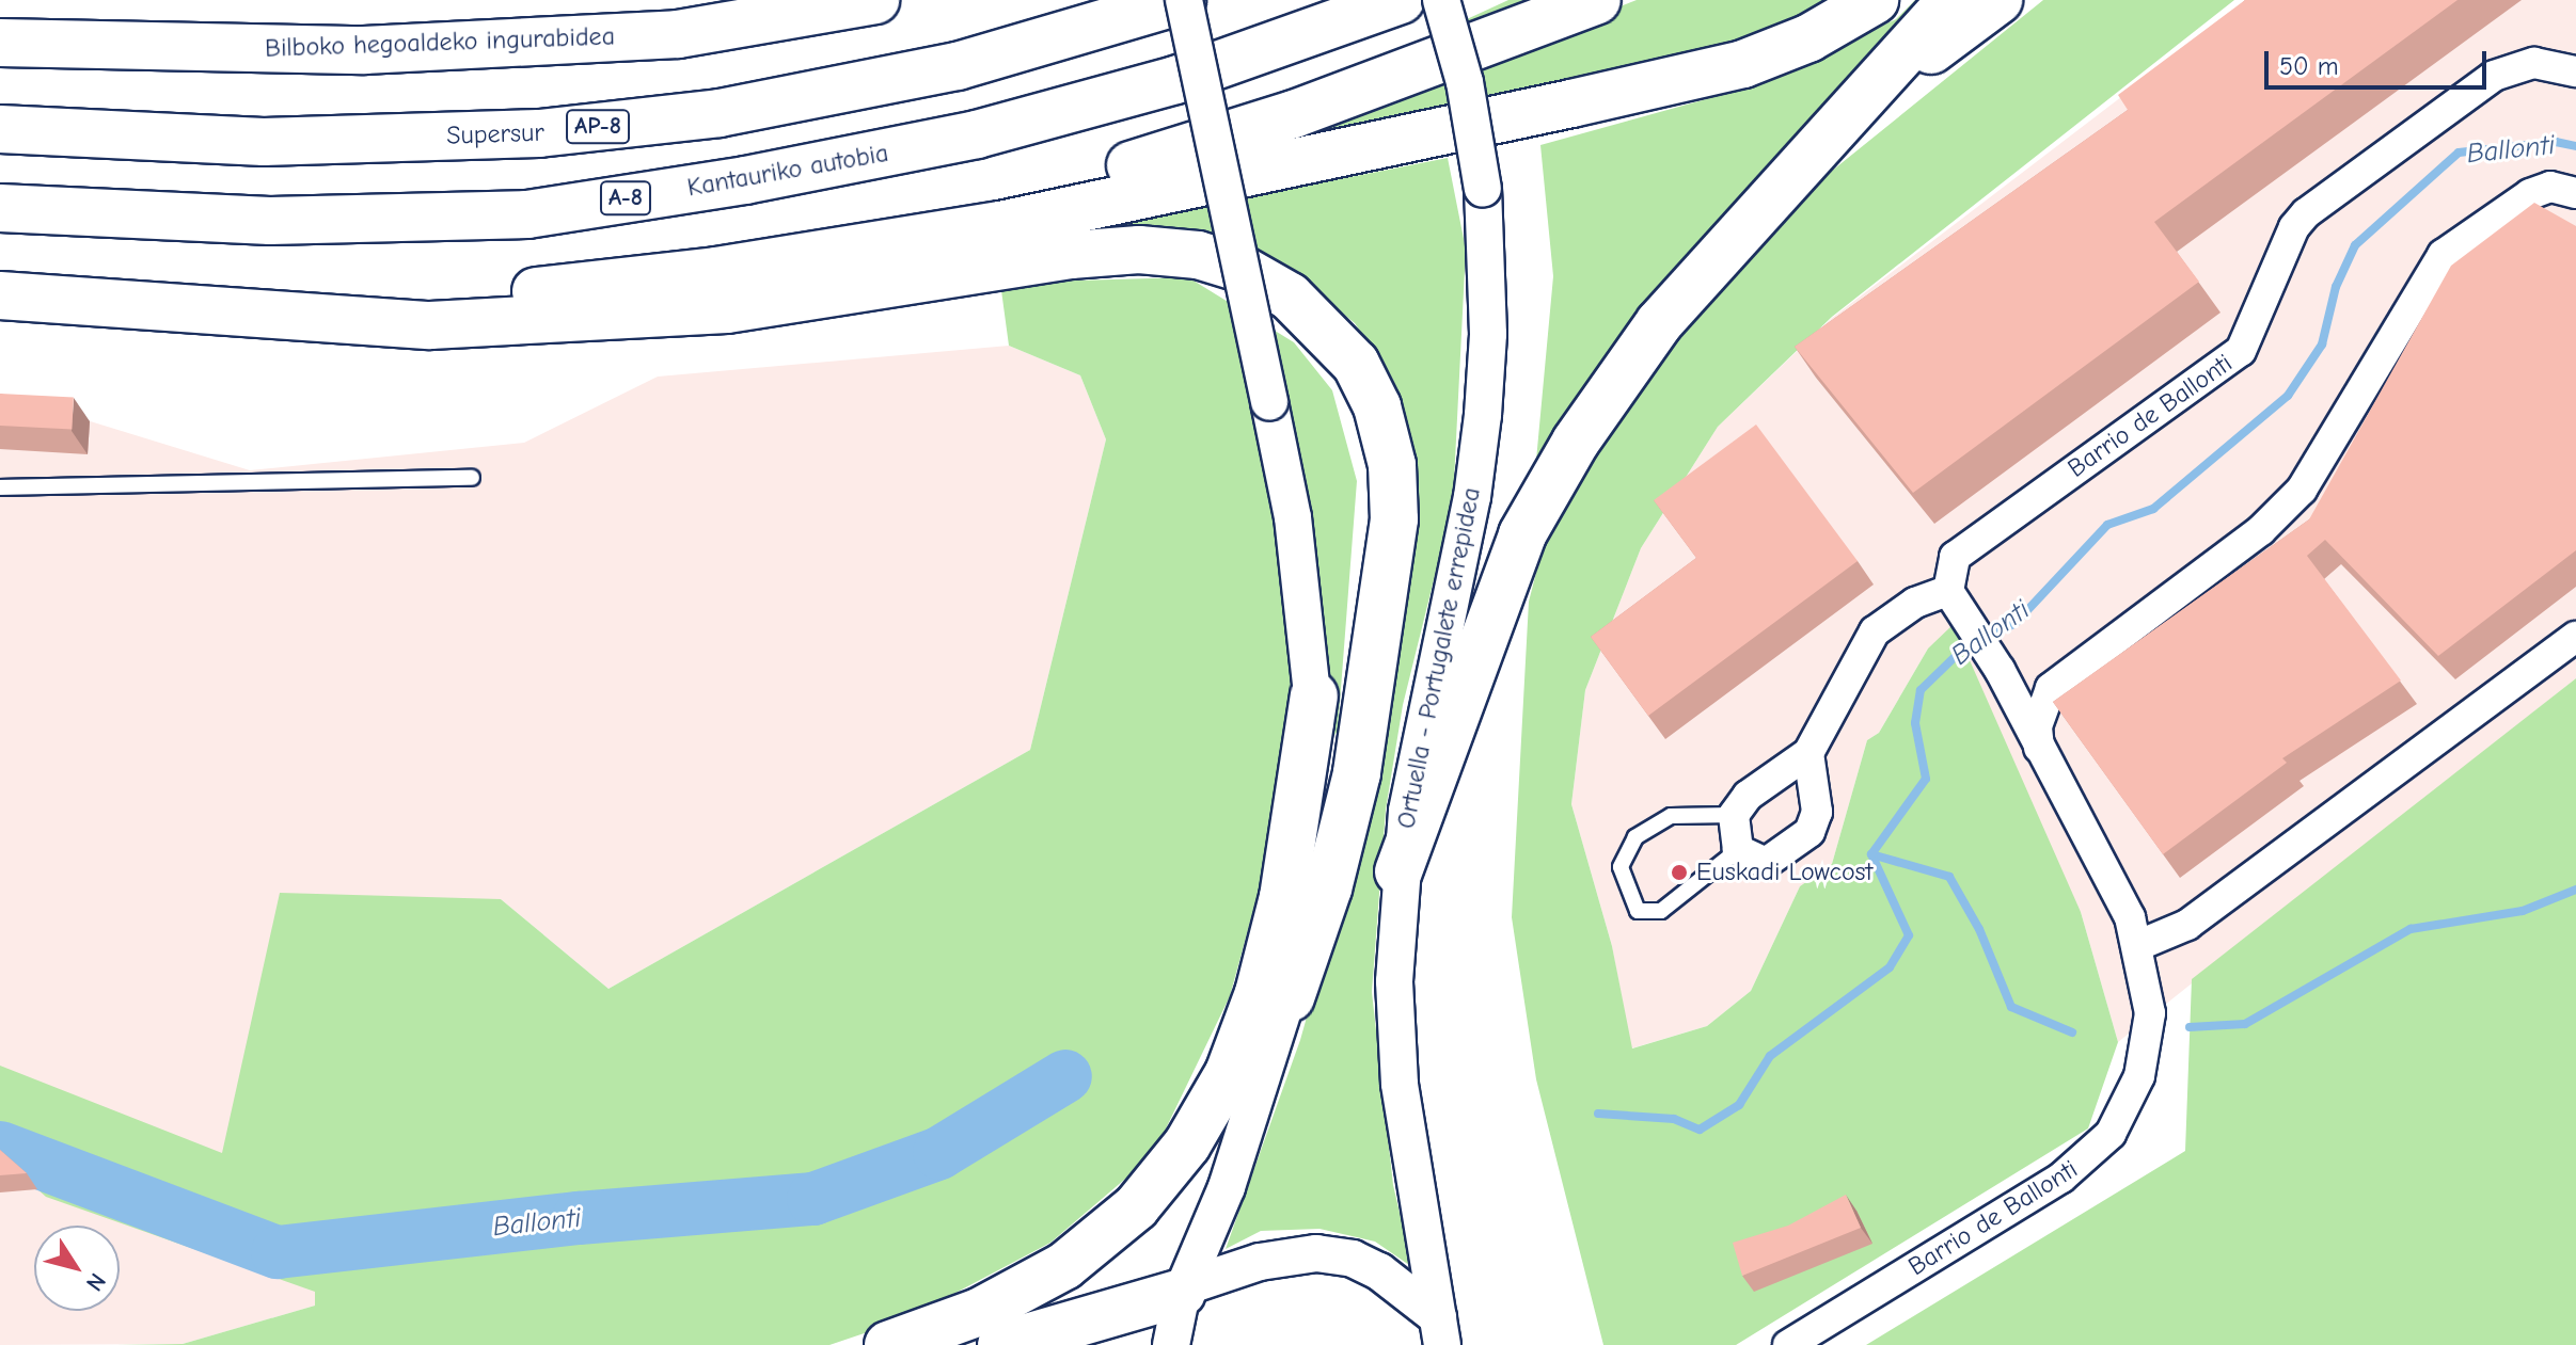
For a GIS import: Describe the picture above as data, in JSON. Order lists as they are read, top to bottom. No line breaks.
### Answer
{"streets":{"main road":["Bilboko hegoaldeko ingurabidea","AP-8","Supersur","Kantauriko autobia","A-8"],"street":["Barrio de Ballonti","Ortuella - Portugalete errepidea"]},"water":["Ballonti"],"places":["Euskadi Lowcost"],"scale_bar":"50 m","north":"bottom right"}
